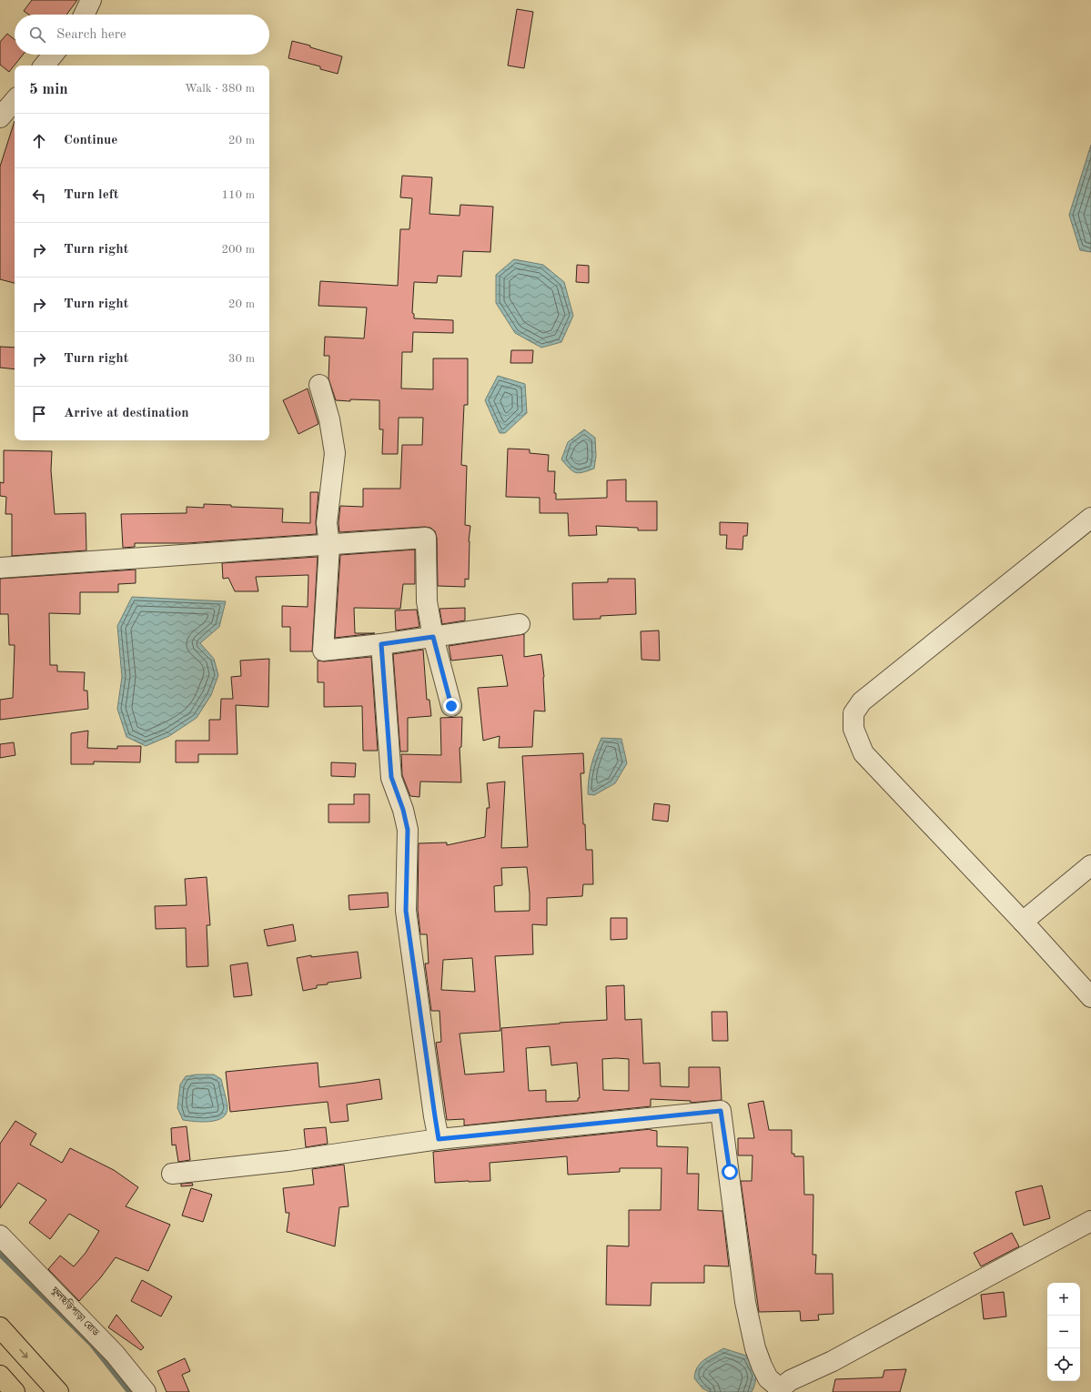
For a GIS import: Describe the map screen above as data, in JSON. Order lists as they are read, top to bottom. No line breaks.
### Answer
{"streets":{"street":["ফুলছড়িপাড়া রোড"]},"page":{"search":"Search here","heading":["5 min","Walk · 380 m"],"list":[["Continue","20 m"],["Turn left","110 m"],["Turn right","200 m"],["Turn right","20 m"],["Turn right","30 m"],"Arrive at destination"],"map_buttons":["+","−"]}}
